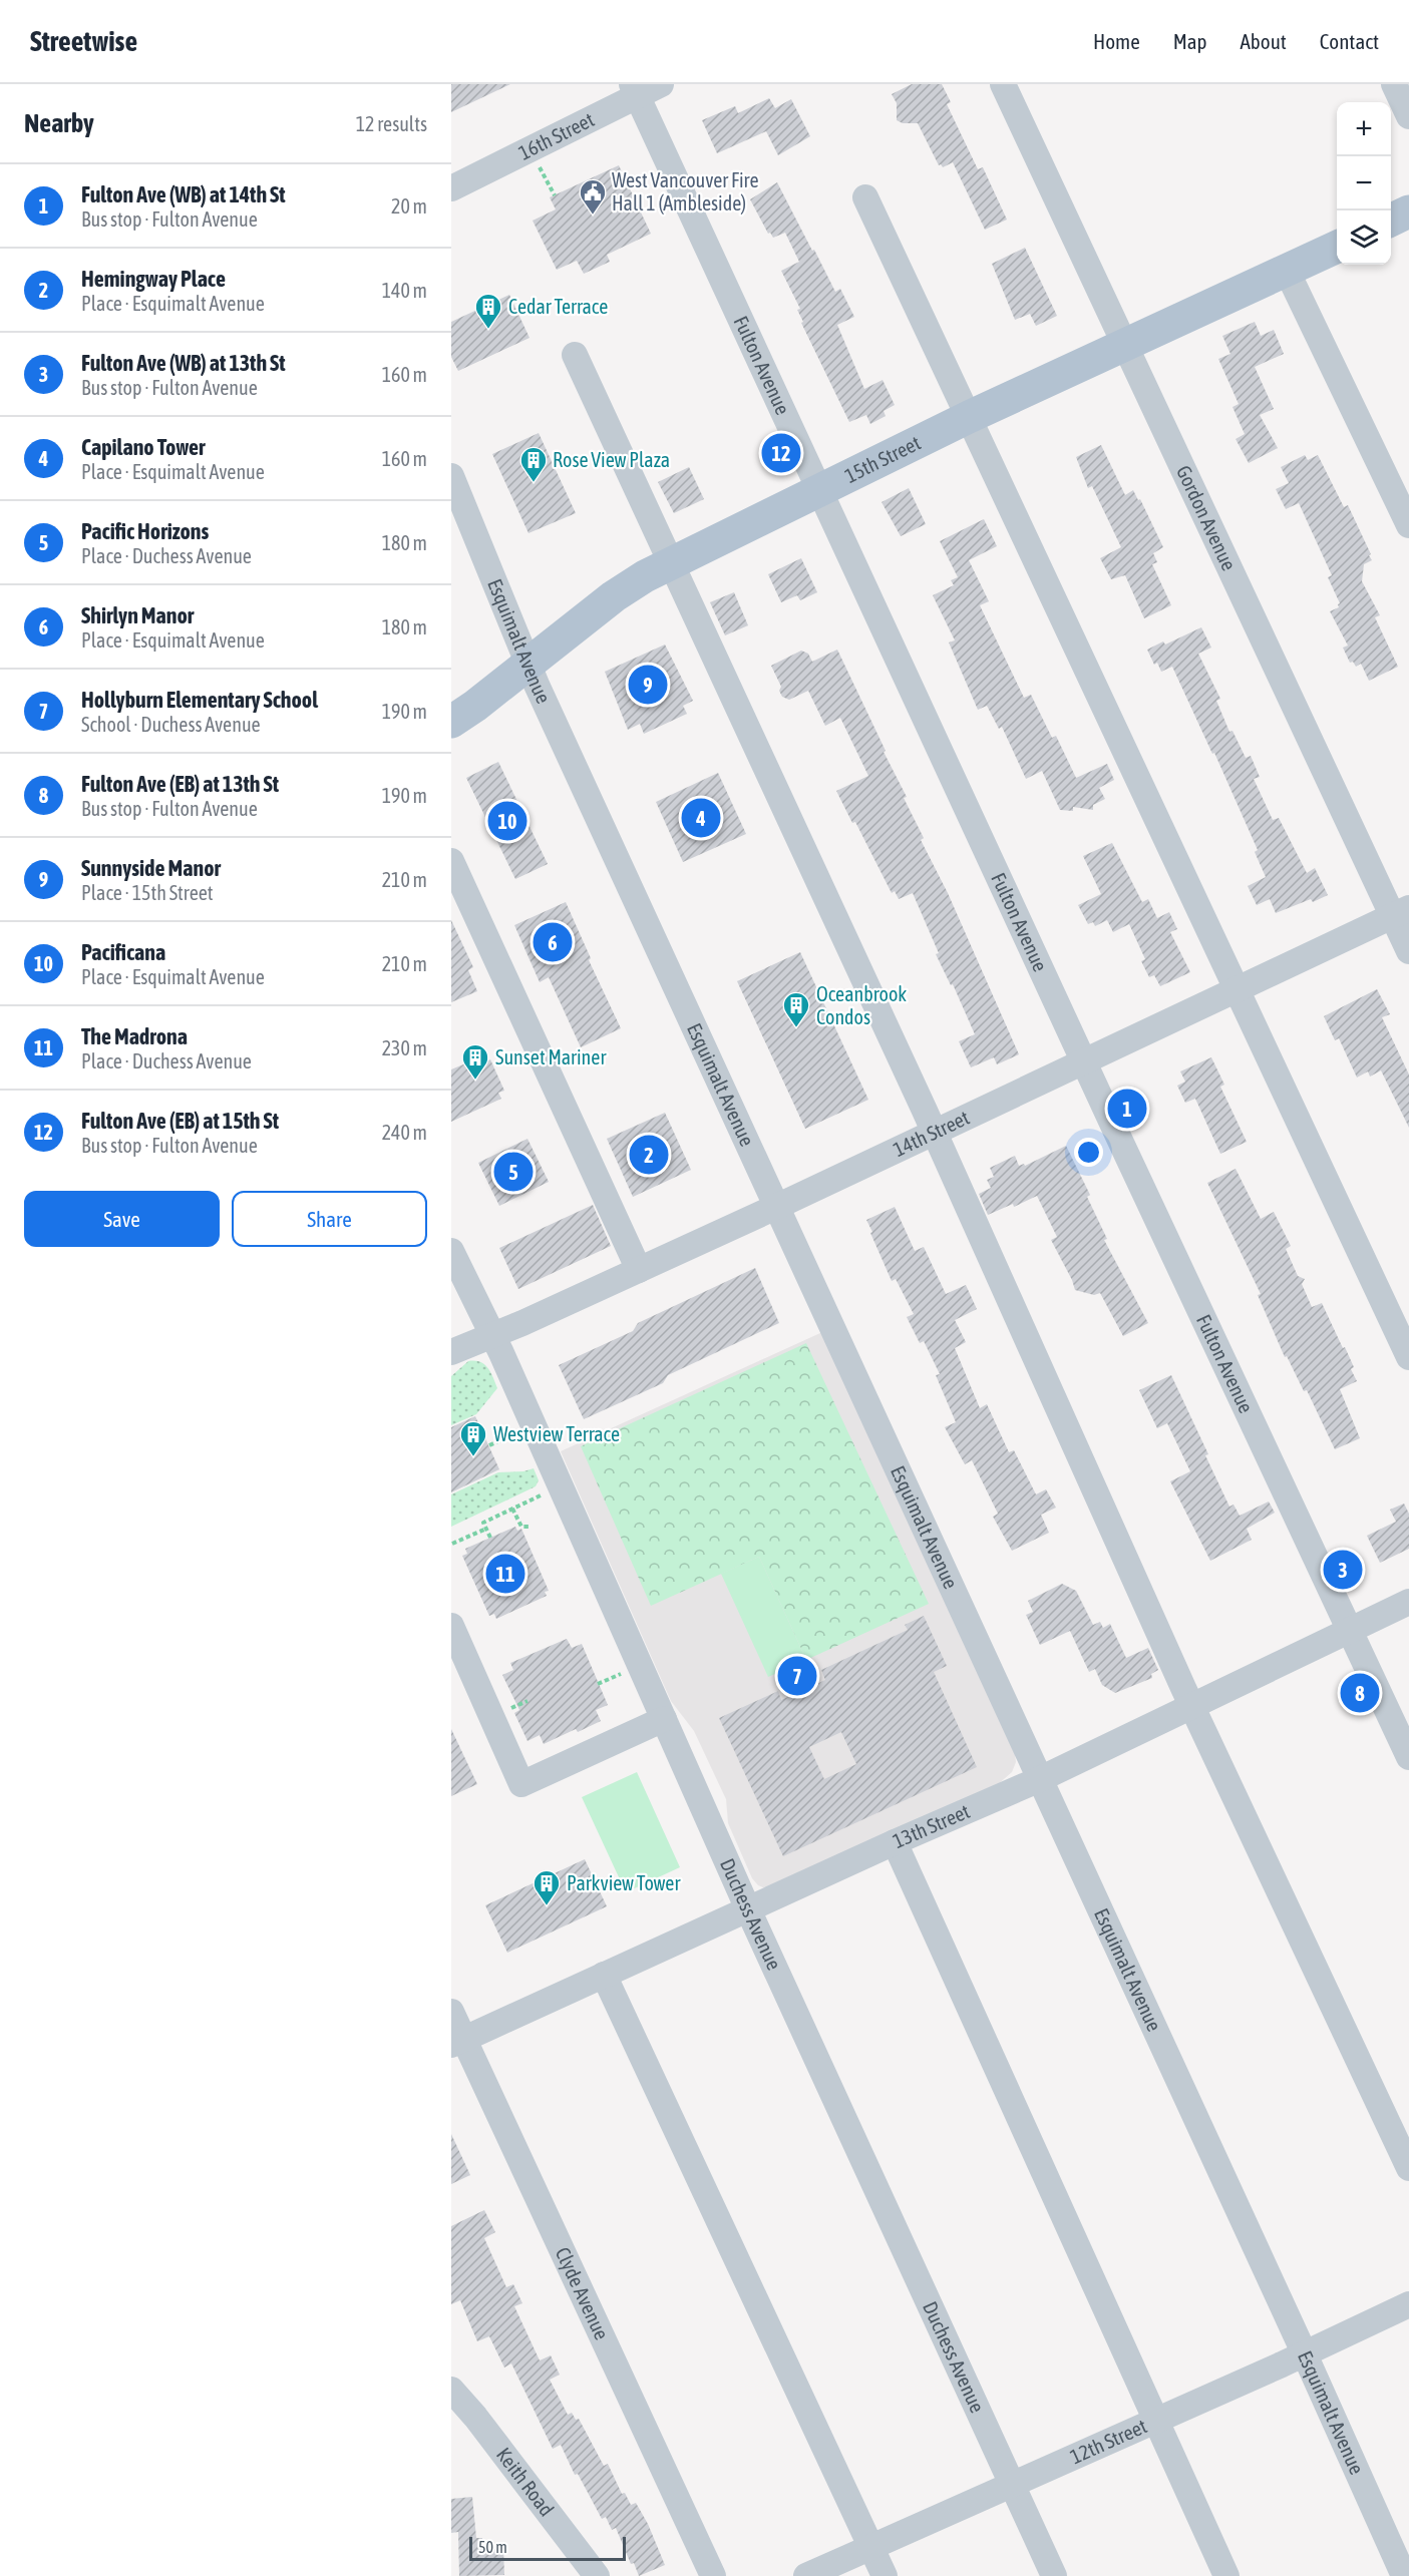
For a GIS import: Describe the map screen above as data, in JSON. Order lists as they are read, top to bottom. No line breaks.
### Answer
{"streets":{"main road":["15th Street"],"street":["16th Street","Fulton Avenue","Gordon Avenue","Esquimalt Avenue","14th Street","13th Street","Duchess Avenue","Clyde Avenue","12th Street","Keith Road"]},"crossings":[["16th Street","Fulton Avenue"],["Fulton Avenue","15th Street"],["Fulton Avenue","14th Street"],["Fulton Avenue","13th Street"],["15th Street","Gordon Avenue"],["15th Street","Esquimalt Avenue"],["Gordon Avenue","14th Street"],["Esquimalt Avenue","14th Street"],["Esquimalt Avenue","13th Street"],["Esquimalt Avenue","12th Street"],["14th Street","Duchess Avenue"],["13th Street","Duchess Avenue"],["13th Street","Clyde Avenue"],["Duchess Avenue","12th Street"]],"places":{"public building":["West Vancouver Fire Hall 1 (Ambleside)"],"building":["Cedar Terrace","Rose View Plaza","Oceanbrook Condos","Sunset Mariner","Westview Terrace","Parkview Tower"]},"scale_bar":"50 m","page":{"header":"Streetwise","nav":["Home","Map","About","Contact"],"heading":["Nearby","12 results"],"map_buttons":["+","−"],"list":[{"mark":"1","name":"Fulton Ave (WB) at 14th St","note":"Bus stop · Fulton Avenue","value":"20 m"},{"mark":"2","name":"Hemingway Place","note":"Place · Esquimalt Avenue","value":"140 m"},{"mark":"3","name":"Fulton Ave (WB) at 13th St","note":"Bus stop · Fulton Avenue","value":"160 m"},{"mark":"4","name":"Capilano Tower","note":"Place · Esquimalt Avenue","value":"160 m"},{"mark":"5","name":"Pacific Horizons","note":"Place · Duchess Avenue","value":"180 m"},{"mark":"6","name":"Shirlyn Manor","note":"Place · Esquimalt Avenue","value":"180 m"},{"mark":"7","name":"Hollyburn Elementary School","note":"School · Duchess Avenue","value":"190 m"},{"mark":"8","name":"Fulton Ave (EB) at 13th St","note":"Bus stop · Fulton Avenue","value":"190 m"},{"mark":"9","name":"Sunnyside Manor","note":"Place · 15th Street","value":"210 m"},{"mark":"10","name":"Pacificana","note":"Place · Esquimalt Avenue","value":"210 m"},{"mark":"11","name":"The Madrona","note":"Place · Duchess Avenue","value":"230 m"},{"mark":"12","name":"Fulton Ave (EB) at 15th St","note":"Bus stop · Fulton Avenue","value":"240 m"}],"pins":["12","9","4","10","6","1","2","5","3","11","7","8"],"buttons":["Save","Share"],"scale":"50 m"}}
